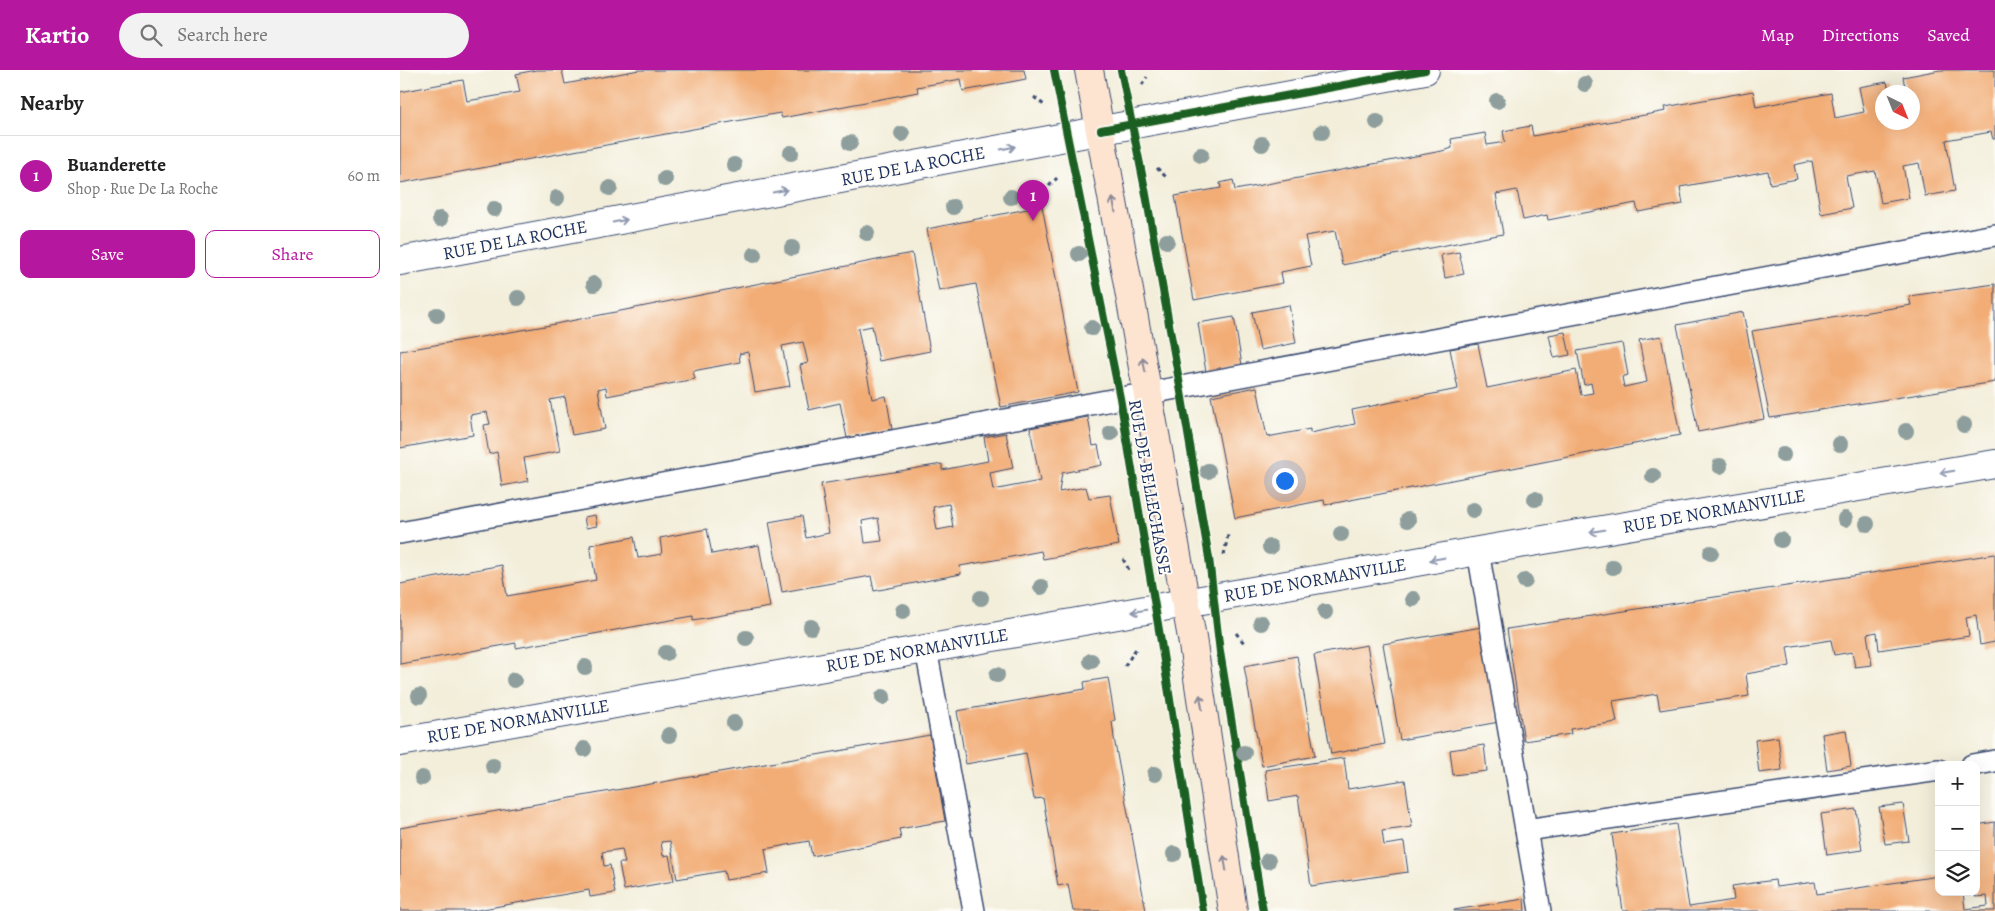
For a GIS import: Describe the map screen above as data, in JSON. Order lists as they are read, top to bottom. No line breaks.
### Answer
{"streets":{"street":["RUE DE LA ROCHE","RUE DE BELLECHASSE","RUE DE NORMANVILLE"]},"crossings":[["RUE DE LA ROCHE","RUE DE BELLECHASSE"],["RUE DE BELLECHASSE","RUE DE NORMANVILLE"]],"one_way":["RUE DE LA ROCHE","RUE DE BELLECHASSE","RUE DE NORMANVILLE"],"north":"bottom right","page":{"header":"Kartio","search":"Search here","nav":["Map","Directions","Saved"],"heading":"Nearby","list":[{"mark":"1","name":"Buanderette","note":"Shop · Rue De La Roche","value":"60 m"}],"pins":"1","buttons":["Save","Share"],"map_buttons":["+","−"]}}
